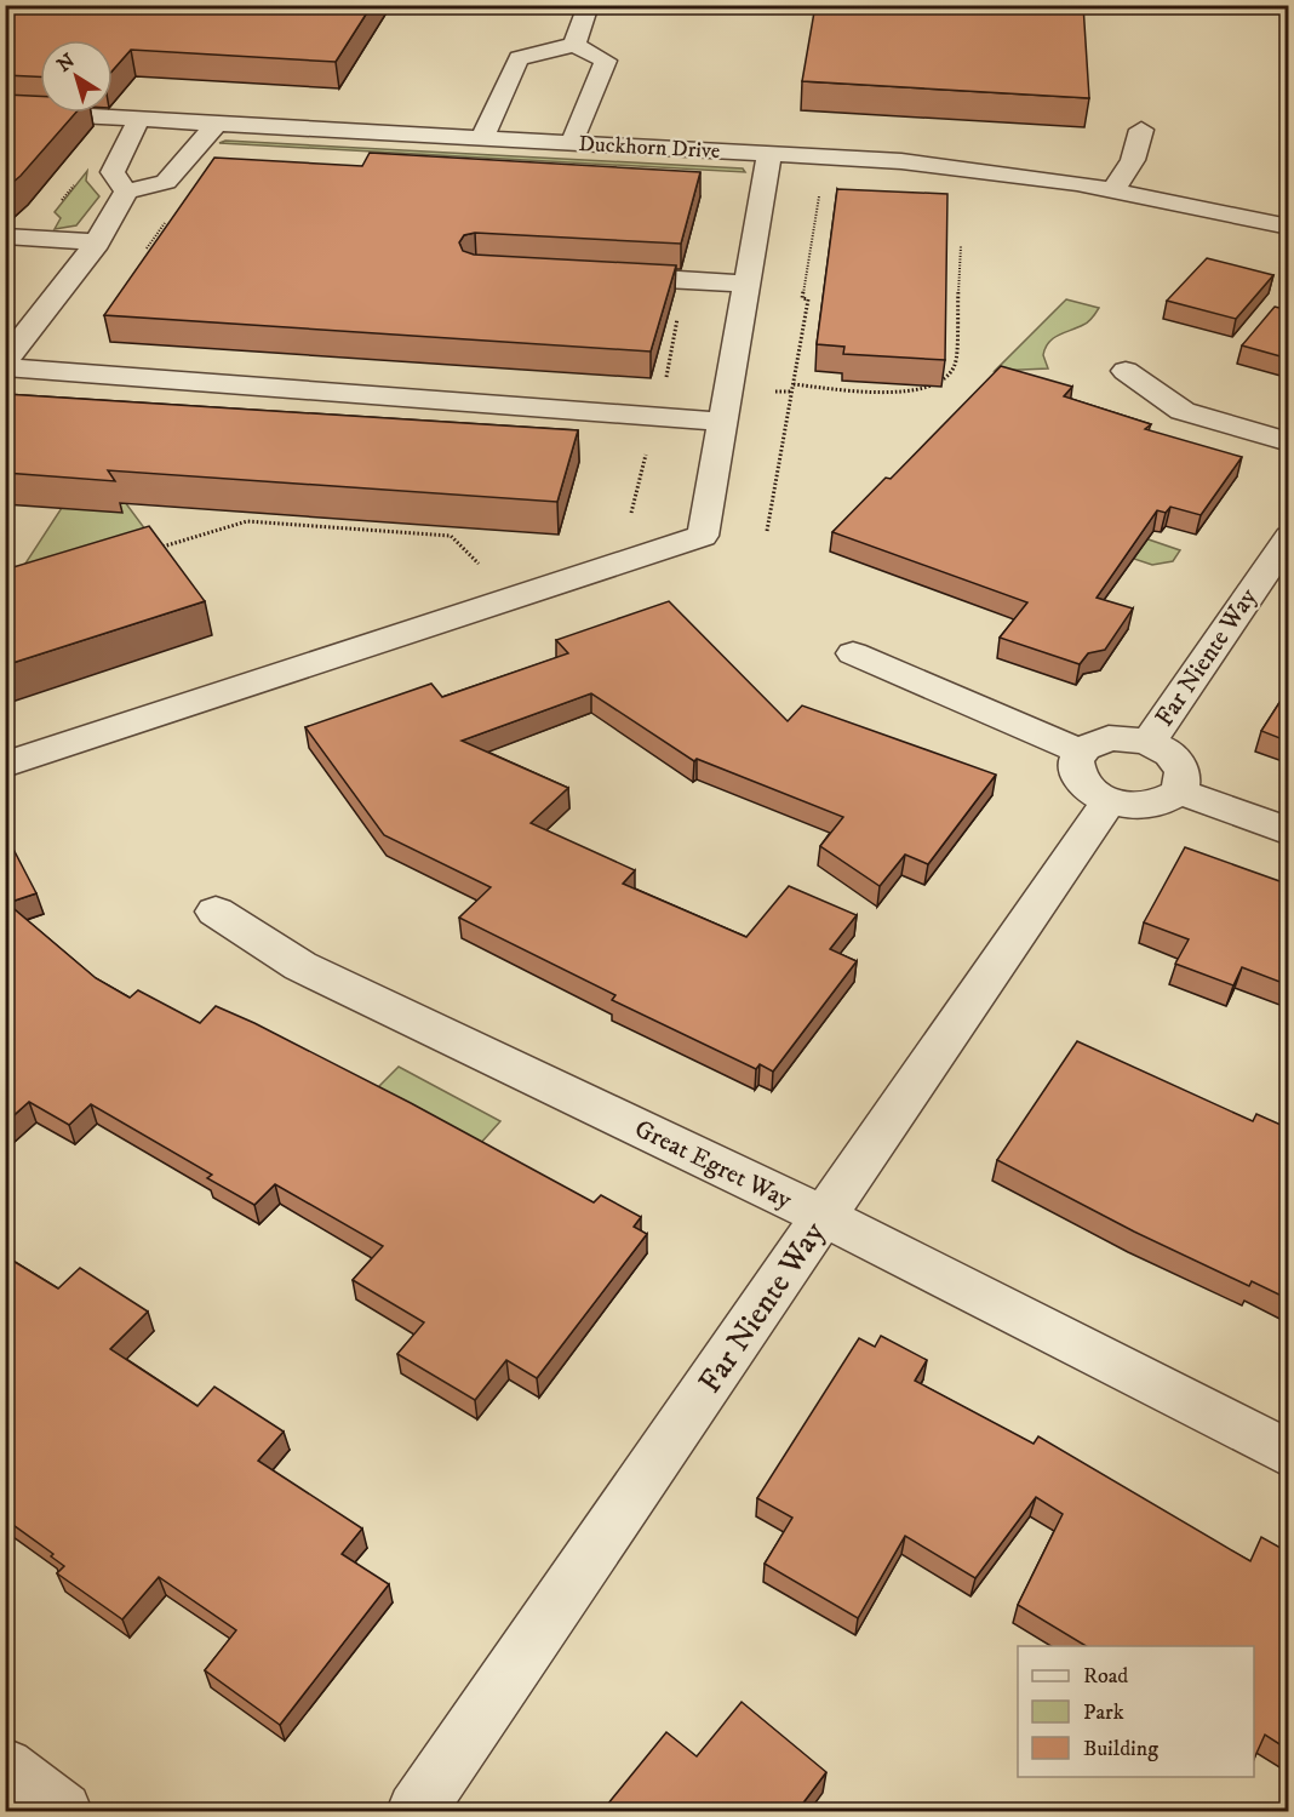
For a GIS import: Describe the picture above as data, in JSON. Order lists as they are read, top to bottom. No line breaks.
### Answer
{"streets":{"street":["Duckhorn Drive","Far Niente Way","Great Egret Way"]},"crossings":[["Far Niente Way","Great Egret Way"]],"legend":["Road","Park","Building"],"north":"top left"}
